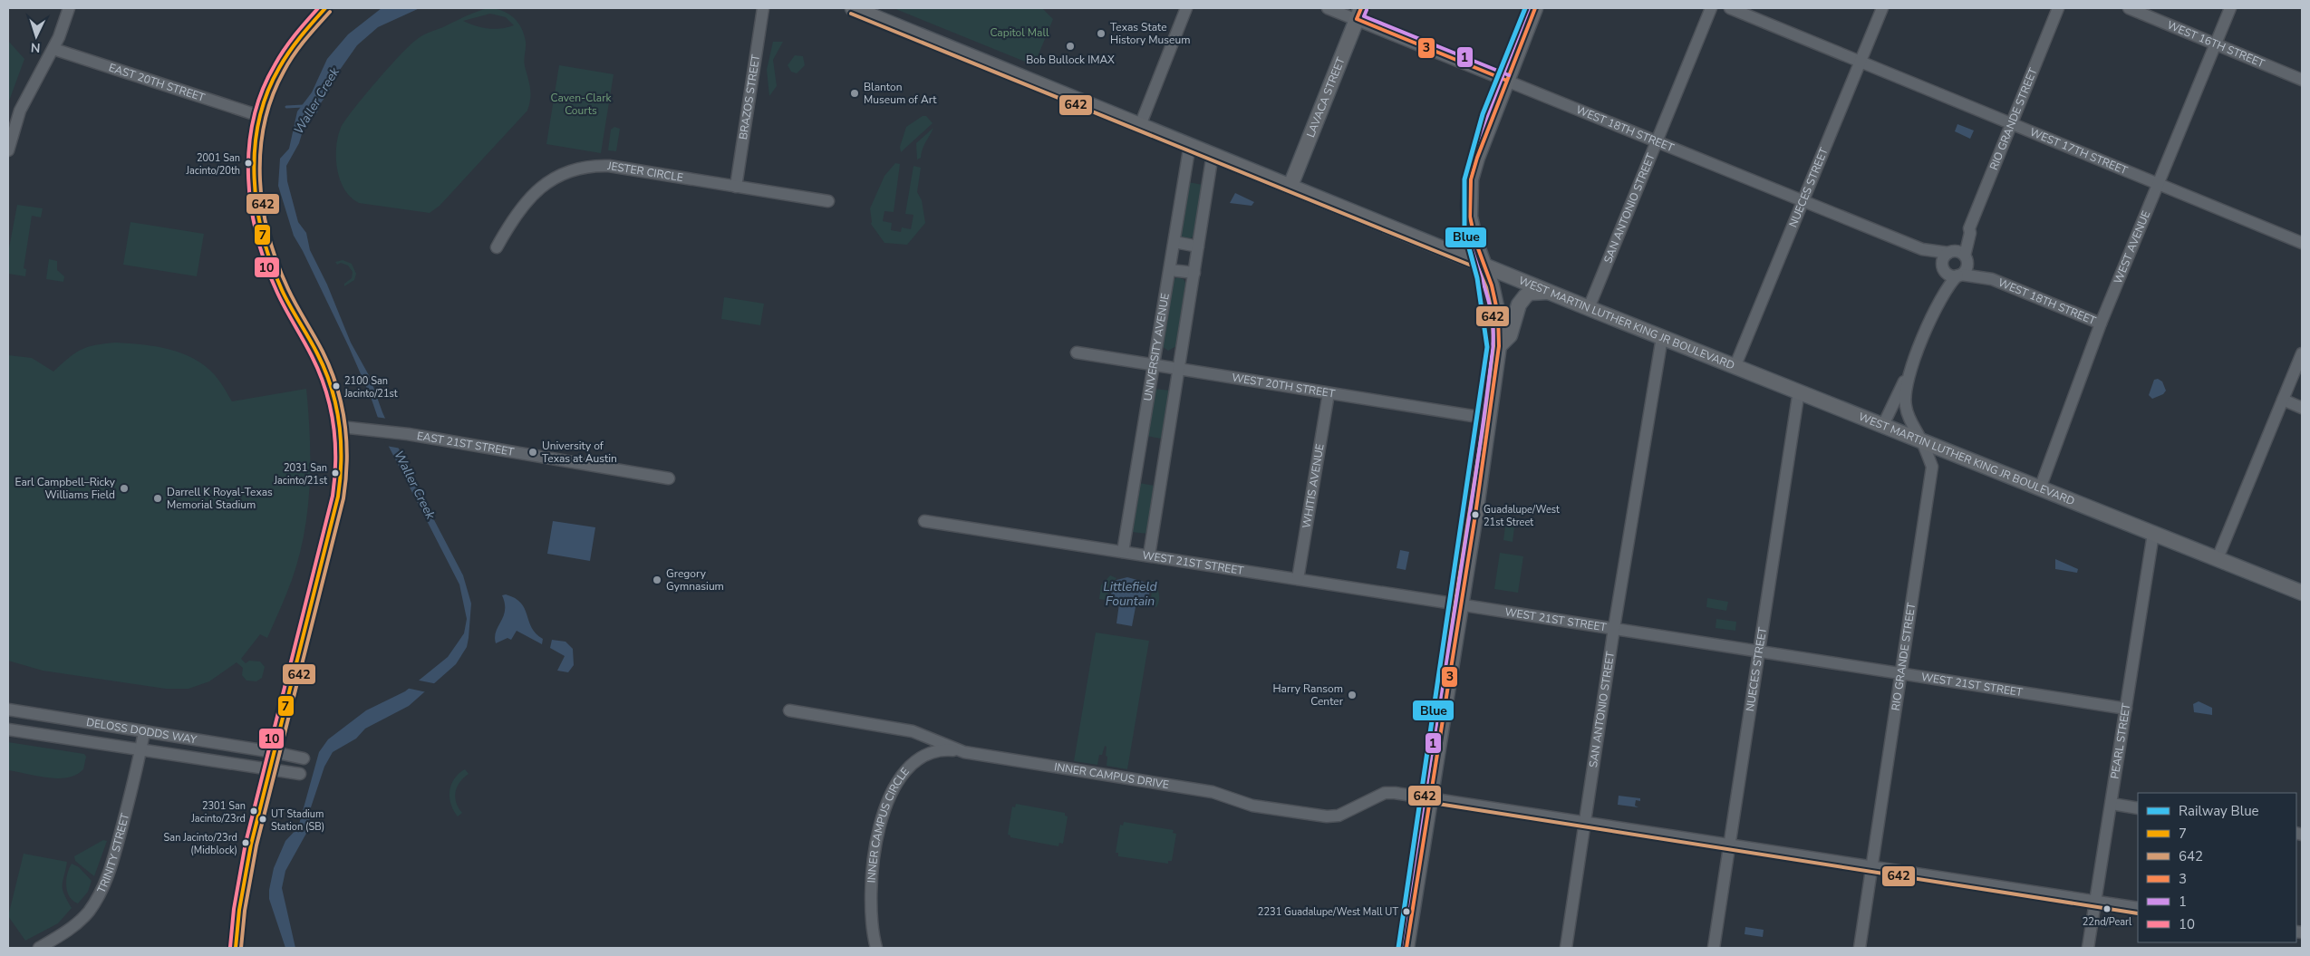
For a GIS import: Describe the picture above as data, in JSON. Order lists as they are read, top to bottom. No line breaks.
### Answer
{"streets":{"main road":["LAVACA STREET","WEST MARTIN LUTHER KING JR BOULEVARD"],"street":["WEST 16TH STREET","EAST 20TH STREET","BRAZOS STREET","RIO GRANDE STREET","WEST 18TH STREET","WEST 17TH STREET","JESTER CIRCLE","NUECES STREET","SAN ANTONIO STREET","WEST AVENUE","UNIVERSITY AVENUE","WEST 20TH STREET","EAST 21ST STREET","WHITIS AVENUE","WEST 21ST STREET","DELOSS DODDS WAY","PEARL STREET","INNER CAMPUS DRIVE","INNER CAMPUS CIRCLE","TRINITY STREET"]},"crossings":[["WEST 16TH STREET","WEST AVENUE"],["BRAZOS STREET","JESTER CIRCLE"],["LAVACA STREET","WEST 18TH STREET"],["LAVACA STREET","WEST MARTIN LUTHER KING JR BOULEVARD"],["RIO GRANDE STREET","WEST 18TH STREET"],["RIO GRANDE STREET","WEST 17TH STREET"],["RIO GRANDE STREET","WEST MARTIN LUTHER KING JR BOULEVARD"],["RIO GRANDE STREET","WEST 21ST STREET"],["RIO GRANDE STREET","INNER CAMPUS DRIVE"],["WEST 18TH STREET","NUECES STREET"],["WEST 18TH STREET","SAN ANTONIO STREET"],["WEST 18TH STREET","WEST AVENUE"],["WEST 17TH STREET","NUECES STREET"],["WEST 17TH STREET","WEST AVENUE"],["NUECES STREET","WEST MARTIN LUTHER KING JR BOULEVARD"],["NUECES STREET","WEST 21ST STREET"],["NUECES STREET","INNER CAMPUS DRIVE"],["SAN ANTONIO STREET","WEST MARTIN LUTHER KING JR BOULEVARD"],["SAN ANTONIO STREET","WEST 21ST STREET"],["SAN ANTONIO STREET","INNER CAMPUS DRIVE"],["WEST AVENUE","WEST MARTIN LUTHER KING JR BOULEVARD"],["WEST MARTIN LUTHER KING JR BOULEVARD","UNIVERSITY AVENUE"],["WEST MARTIN LUTHER KING JR BOULEVARD","PEARL STREET"],["UNIVERSITY AVENUE","WEST 20TH STREET"],["UNIVERSITY AVENUE","WEST 21ST STREET"],["WEST 20TH STREET","WHITIS AVENUE"],["WHITIS AVENUE","WEST 21ST STREET"],["WEST 21ST STREET","PEARL STREET"],["DELOSS DODDS WAY","TRINITY STREET"],["PEARL STREET","INNER CAMPUS DRIVE"],["INNER CAMPUS DRIVE","INNER CAMPUS CIRCLE"]],"water":["Waller Creek","Littlefield Fountain"],"parks":["Capitol Mall","Caven-Clark Courts"],"places":["Texas State History Museum","Bob Bullock IMAX","Blanton Museum of Art","2001 San Jacinto/20th","2100 San Jacinto/21st","University of Texas at Austin","2031 San Jacinto/21st","Earl Campbell–Ricky Williams Field","Darrell K Royal-Texas Memorial Stadium","Guadalupe/West 21st Street","Gregory Gymnasium","Harry Ransom Center","2301 San Jacinto/23rd","UT Stadium Station (SB)","San Jacinto/23rd (Midblock)","22nd/Pearl","2231 Guadalupe/West Mall UT"],"lines":["rail line Blue","transit line 7","transit line 3","transit line 1","transit line 10","transit line 642"],"legend":["Railway Blue","7","642","3","1","10"],"north":"bottom"}
